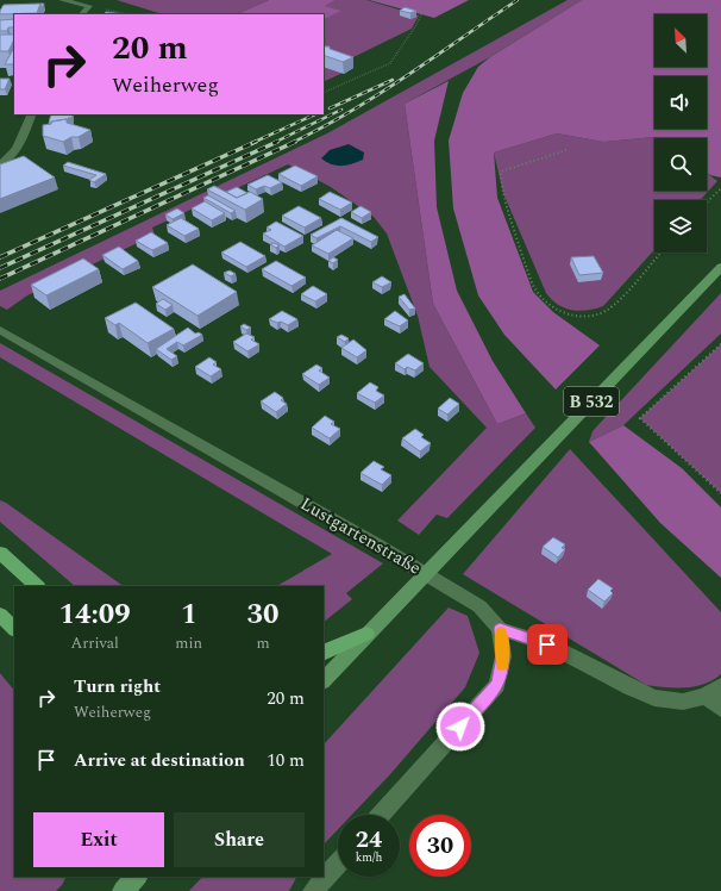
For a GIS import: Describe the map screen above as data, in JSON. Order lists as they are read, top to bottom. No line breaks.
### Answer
{"streets":{"main road":["B 532"],"street":["Lustgartenstraße"]},"north":"top left","page":{"turn":["20 m","Weiherweg"],"eta":["14:09","Arrival","1","min","30","m"],"list":[{"name":"Turn right","note":"Weiherweg","value":"20 m"},{"name":"Arrive at destination","value":"10 m"}],"buttons":["Exit","Share"],"speed":"24 km/h","limit":"30"}}
